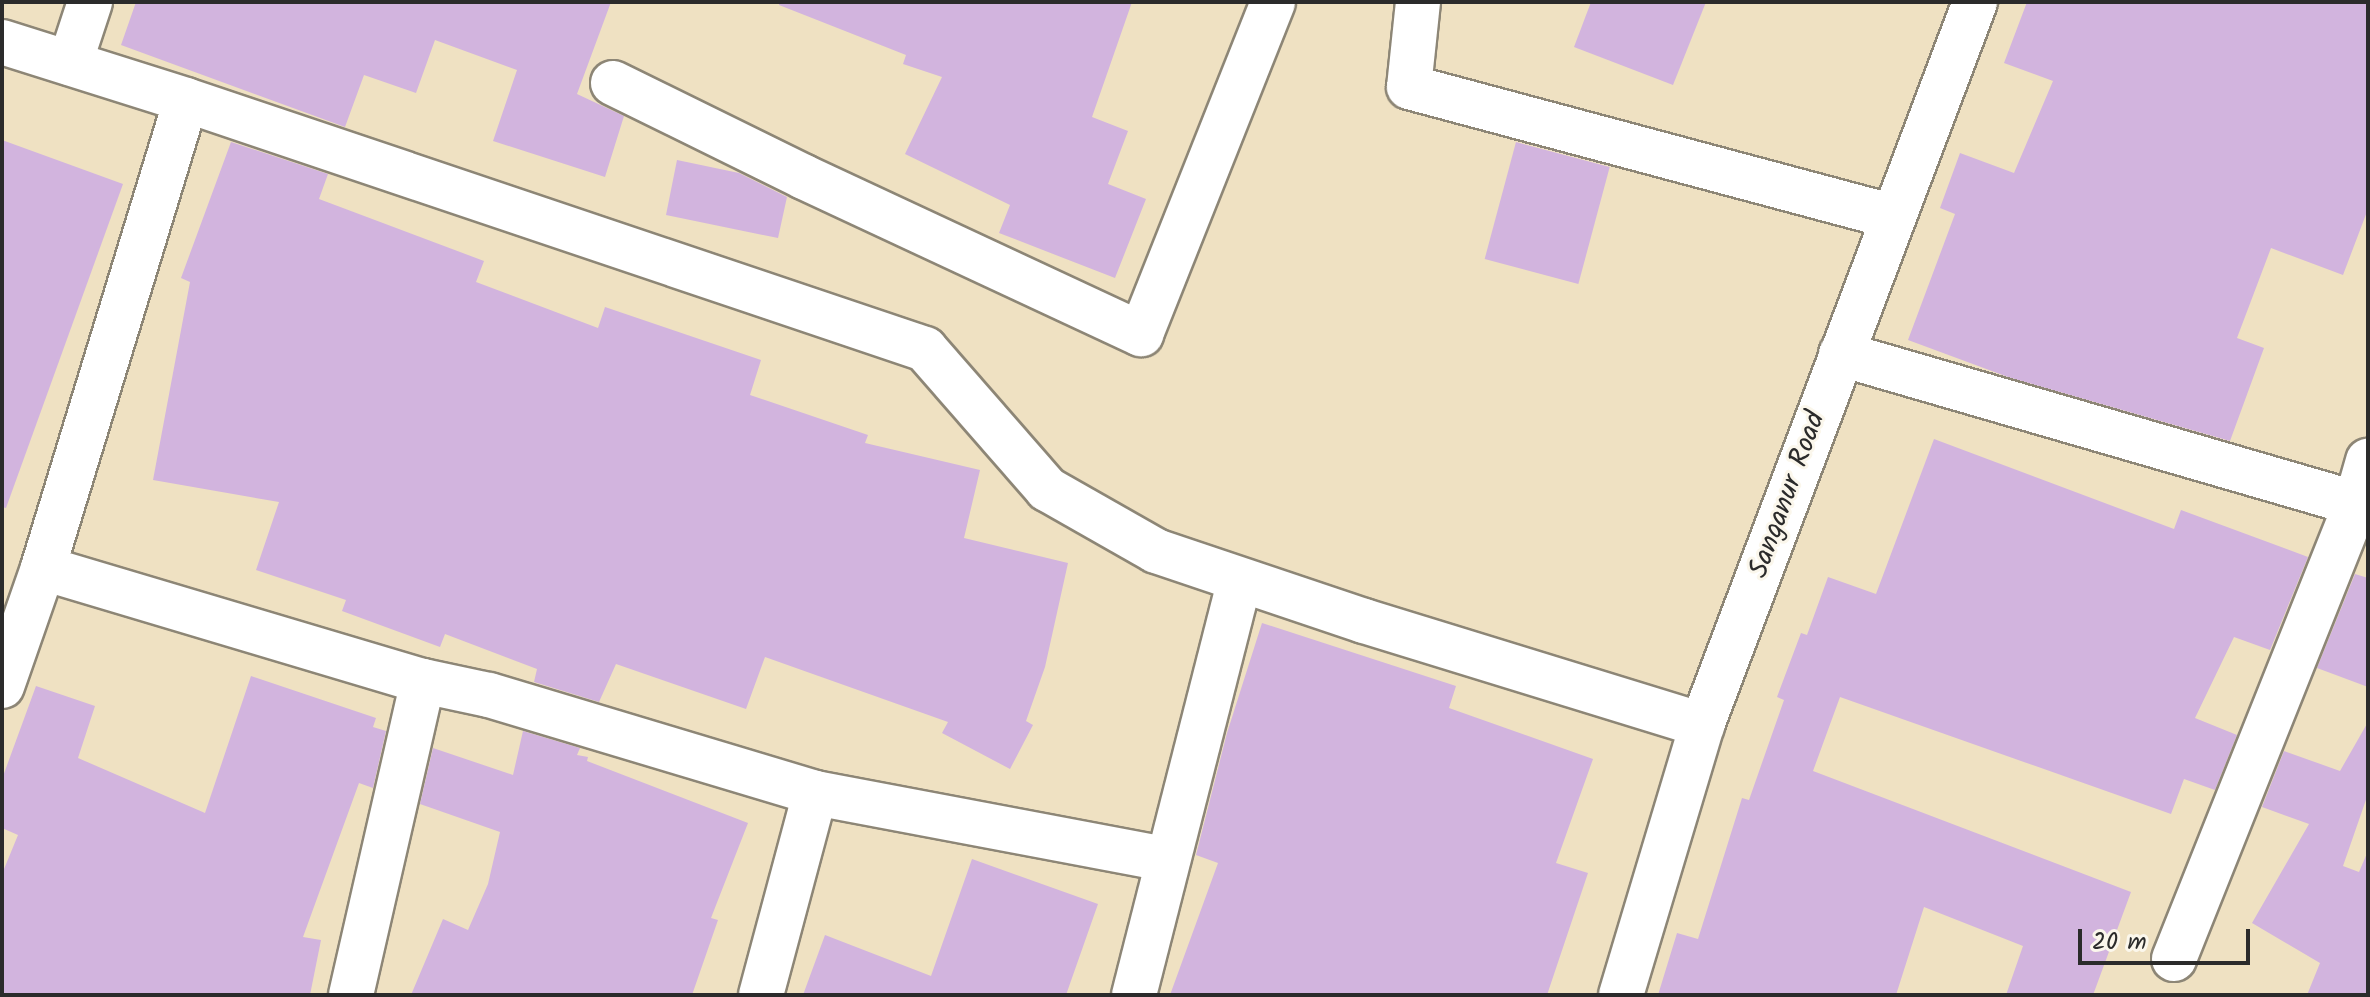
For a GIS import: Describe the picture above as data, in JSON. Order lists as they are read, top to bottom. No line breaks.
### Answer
{"streets":{"street":["Sanganur Road"]},"scale_bar":"20 m"}
